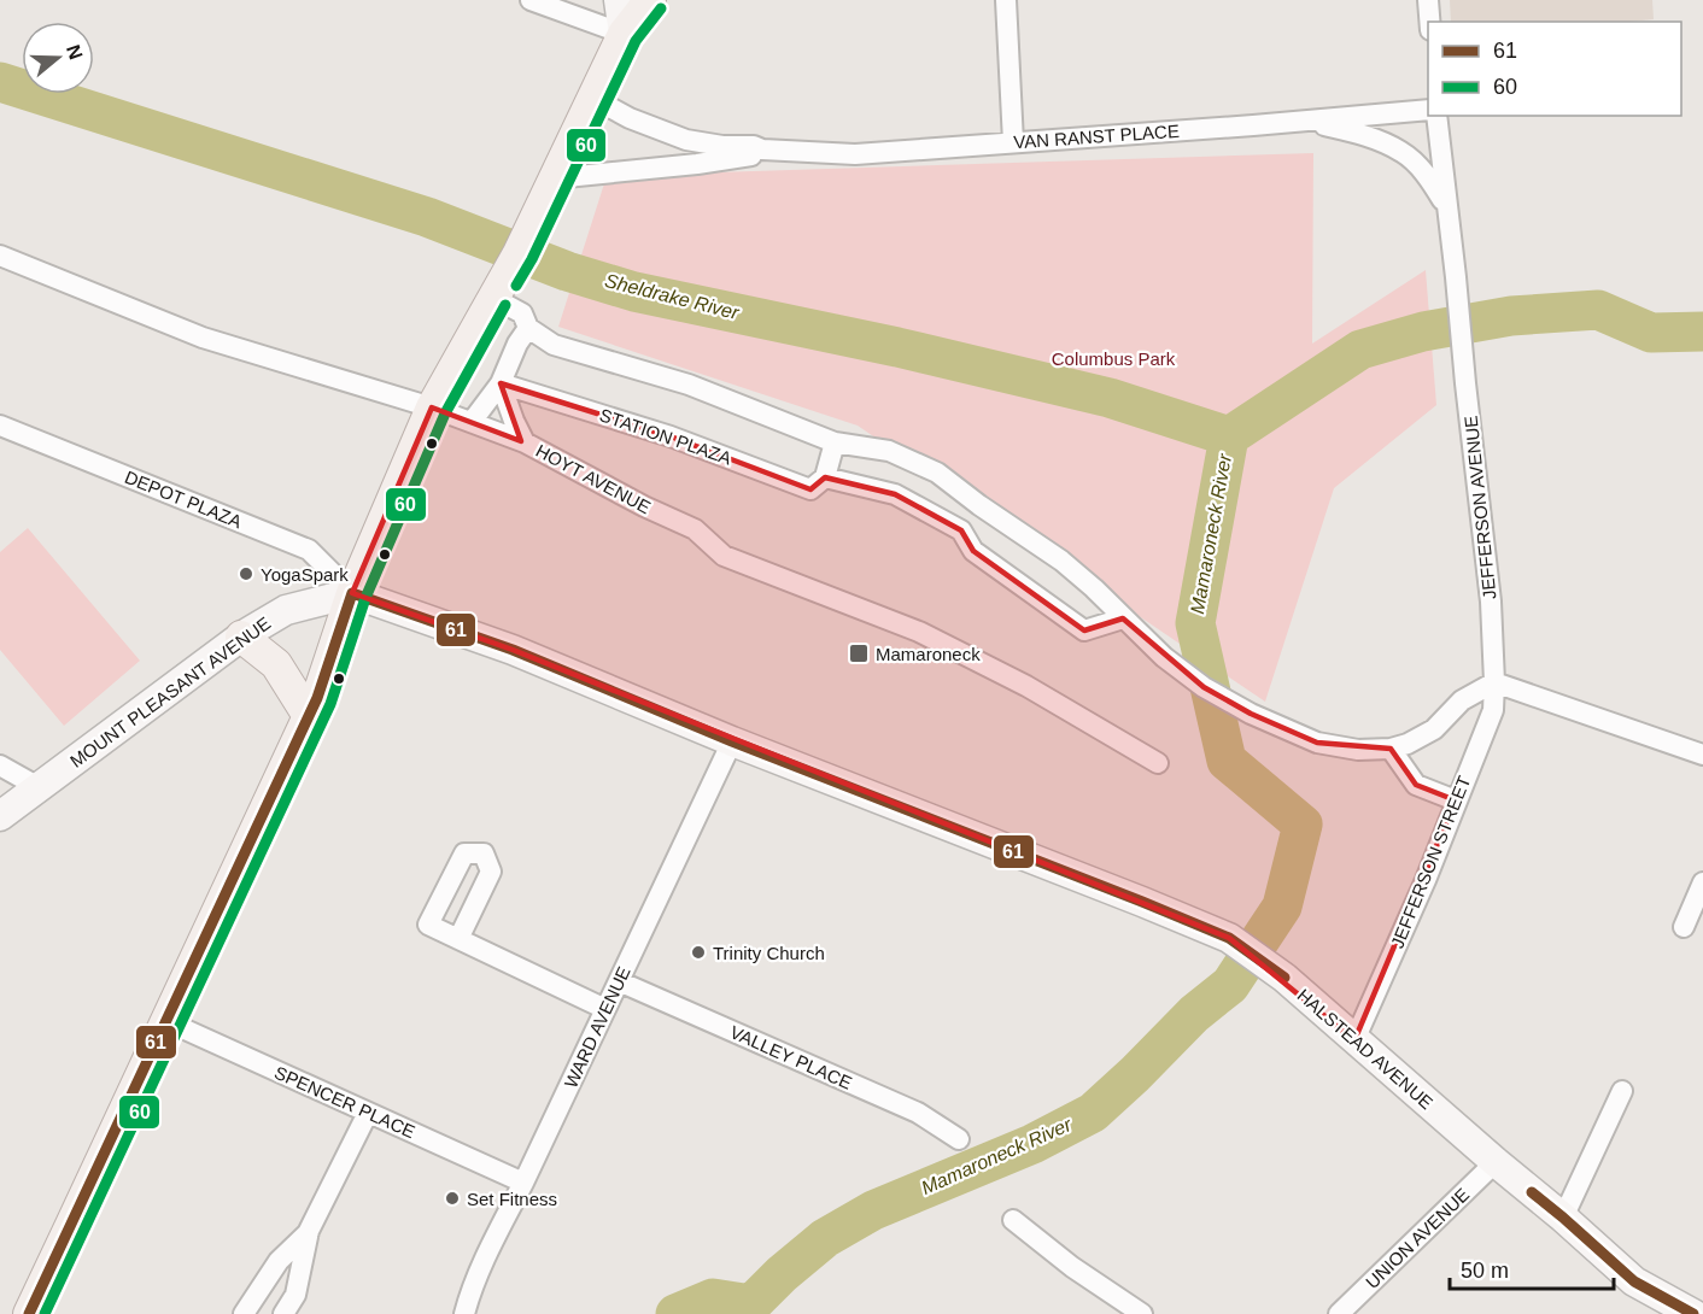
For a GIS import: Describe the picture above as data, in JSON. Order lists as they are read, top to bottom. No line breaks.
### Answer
{"streets":{"street":["VAN RANST PLACE","STATION PLAZA","HOYT AVENUE","DEPOT PLAZA","JEFFERSON AVENUE","MOUNT PLEASANT AVENUE","JEFFERSON STREET","WARD AVENUE","HALSTEAD AVENUE","VALLEY PLACE","SPENCER PLACE","UNION AVENUE"]},"crossings":[["DEPOT PLAZA","MOUNT PLEASANT AVENUE"],["DEPOT PLAZA","HALSTEAD AVENUE"],["JEFFERSON AVENUE","JEFFERSON STREET"],["MOUNT PLEASANT AVENUE","HALSTEAD AVENUE"],["JEFFERSON STREET","HALSTEAD AVENUE"],["WARD AVENUE","HALSTEAD AVENUE"],["WARD AVENUE","VALLEY PLACE"],["WARD AVENUE","SPENCER PLACE"],["HALSTEAD AVENUE","UNION AVENUE"]],"water":["Sheldrake River","Mamaroneck River"],"parks":["Columbus Park"],"places":{"other":["YogaSpark","Trinity Church","Set Fitness"],"transit":["Mamaroneck"]},"lines":["transit line 60","transit line 61"],"legend":["61","60"],"scale_bar":"50 m","north":"right"}
